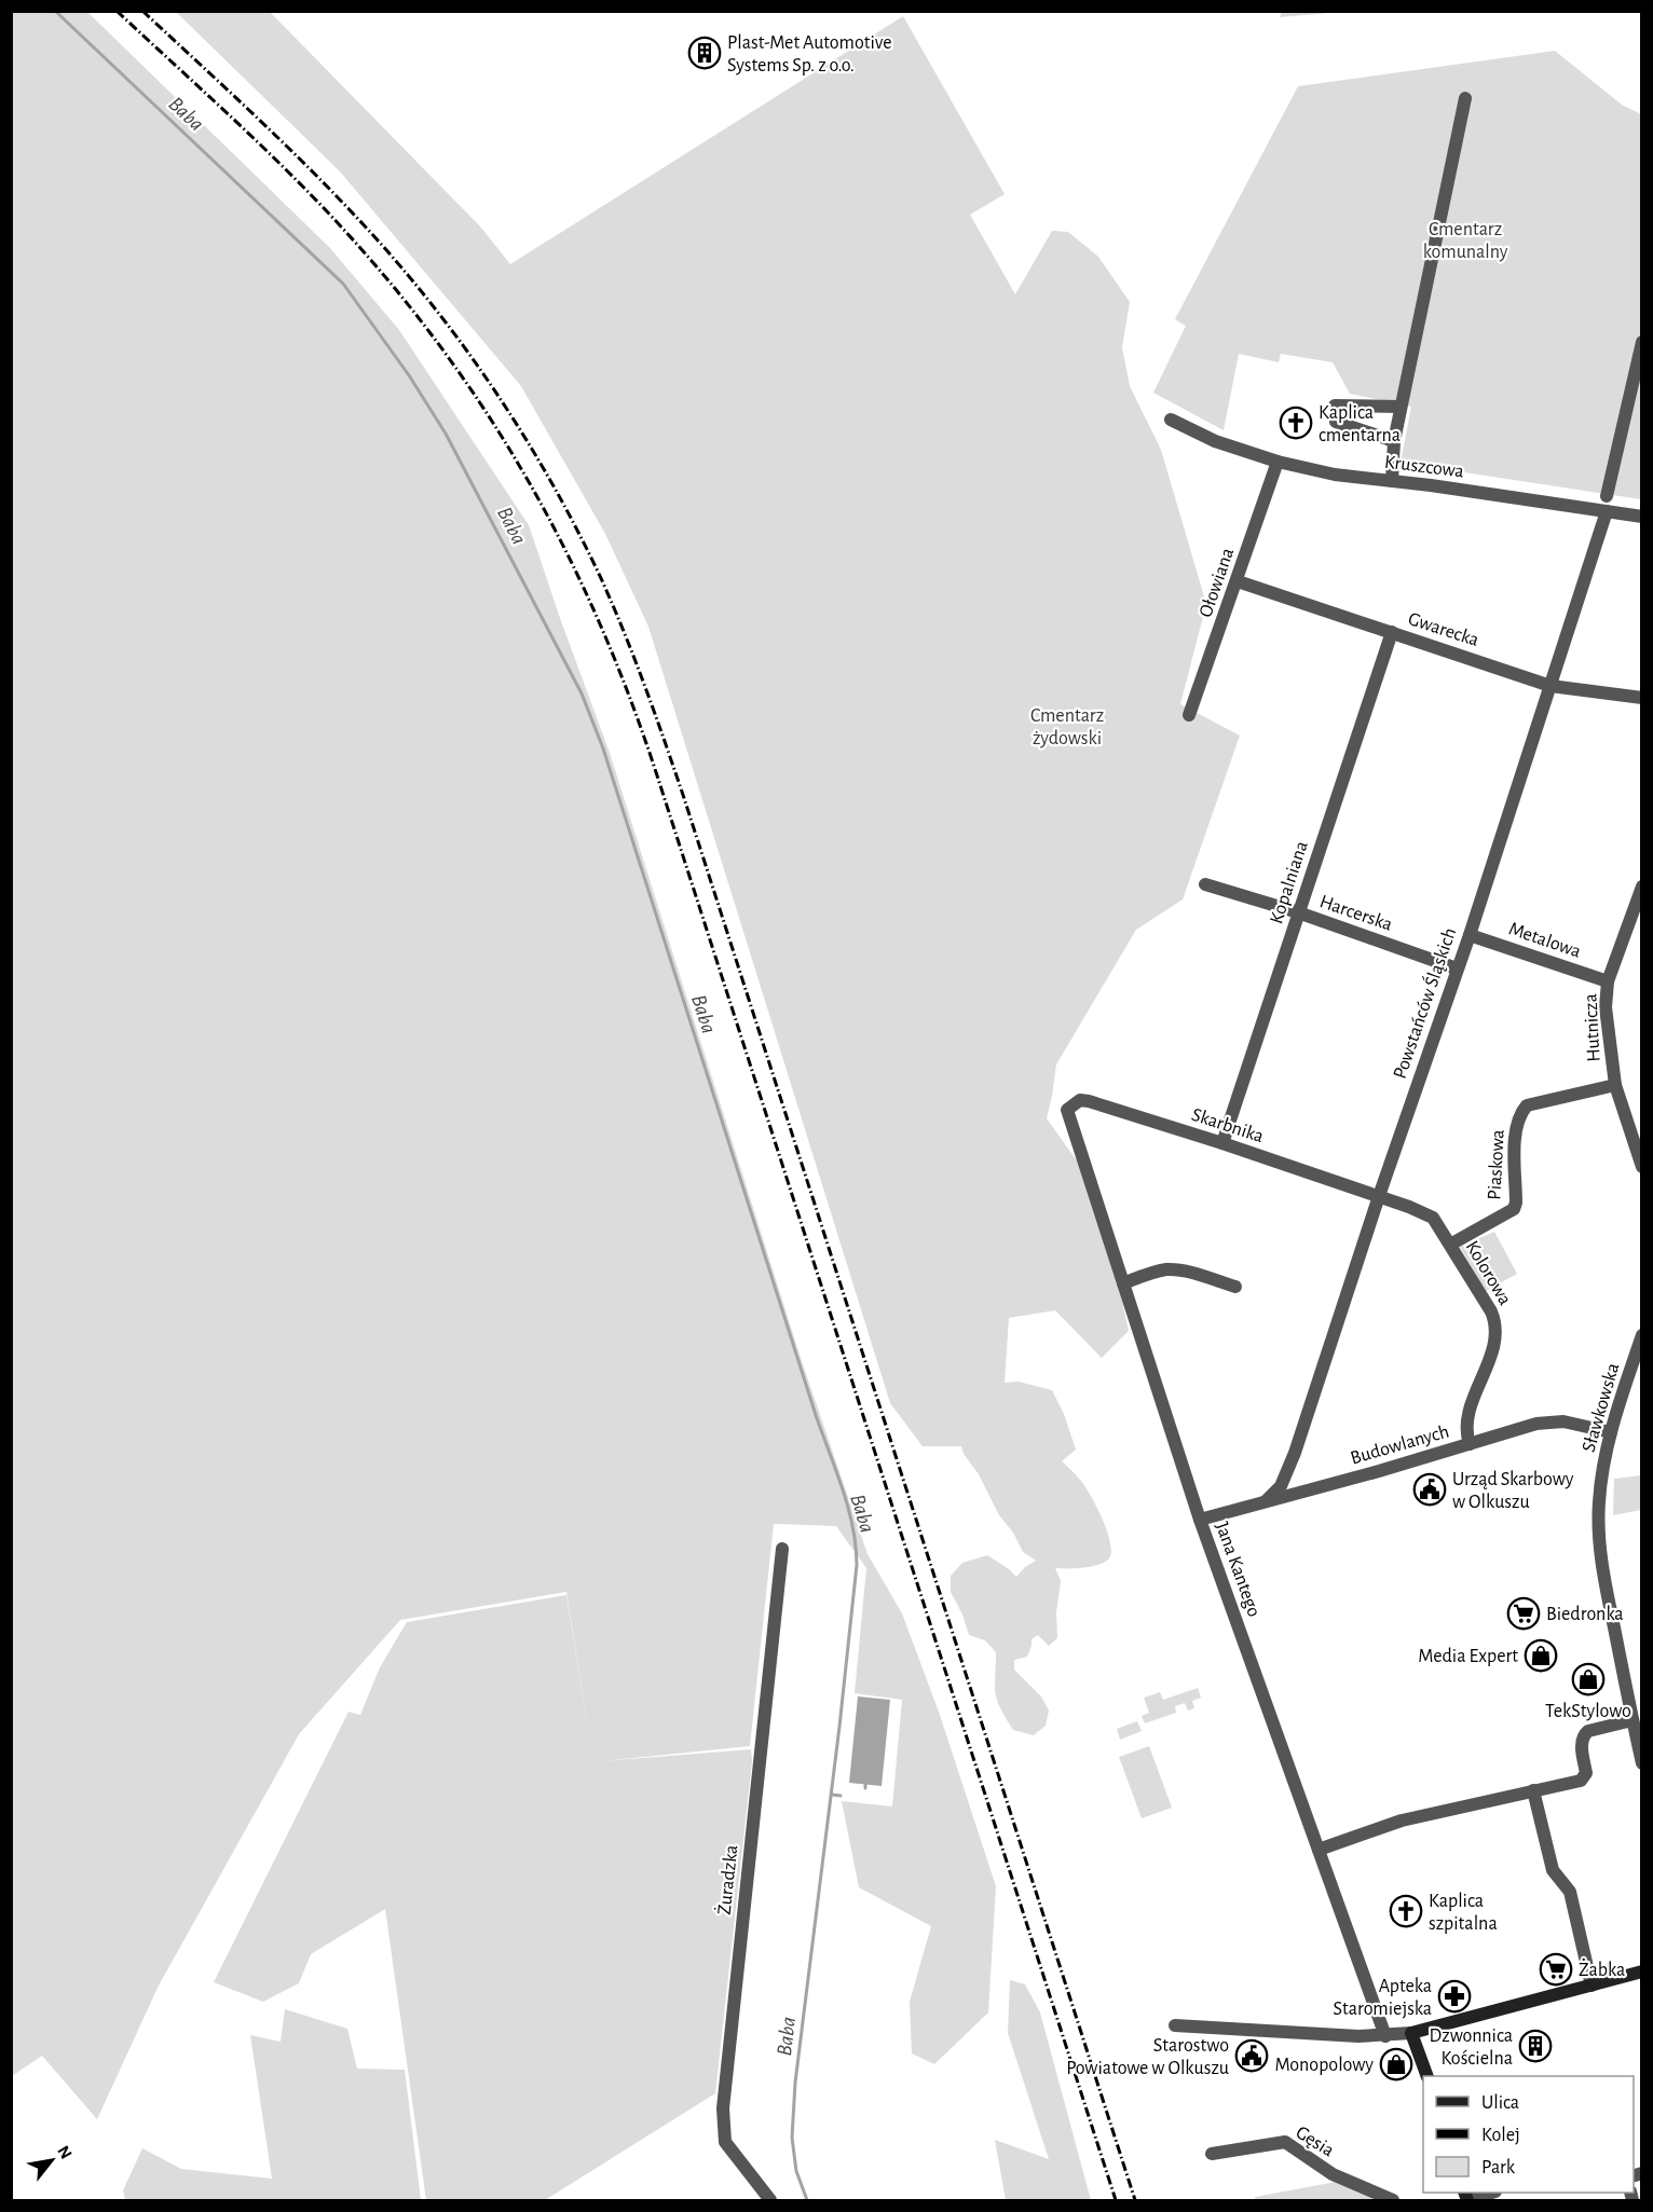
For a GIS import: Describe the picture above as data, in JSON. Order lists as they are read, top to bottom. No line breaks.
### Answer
{"streets":{"street":["Kruszcowa","Ołowiana","Gwarecka","Kopalniana","Harcerska","Metalowa","Powstańców Śląskich","Hutnicza","Skarbnika","Piaskowa","Kolorowa","Sławkowska","Budowlanych","Jana Kantego","Żuradzka","Gęsia"]},"crossings":[["Kruszcowa","Ołowiana"],["Kruszcowa","Powstańców Śląskich"],["Ołowiana","Gwarecka"],["Gwarecka","Kopalniana"],["Gwarecka","Powstańców Śląskich"],["Kopalniana","Harcerska"],["Kopalniana","Skarbnika"],["Harcerska","Powstańców Śląskich"],["Metalowa","Powstańców Śląskich"],["Metalowa","Hutnicza"],["Powstańców Śląskich","Skarbnika"],["Powstańców Śląskich","Kolorowa"],["Powstańców Śląskich","Budowlanych"],["Hutnicza","Piaskowa"],["Skarbnika","Kolorowa"],["Skarbnika","Jana Kantego"],["Piaskowa","Kolorowa"],["Kolorowa","Budowlanych"],["Sławkowska","Budowlanych"],["Budowlanych","Jana Kantego"]],"water":["Baba"],"parks":["Cmentarz komunalny","Cmentarz żydowski"],"places":{"building":["Plast-Met Automotive Systems Sp. z o.o.","Dzwonnica Kościelna"],"church":["Kaplica cmentarna","Kaplica szpitalna"],"public building":["Urząd Skarbowy w Olkuszu","Starostwo Powiatowe w Olkuszu"],"supermarket":["Biedronka","Żabka"],"shop":["Media Expert","TekStylowo","Monopolowy"],"pharmacy":["Apteka Staromiejska"]},"legend":["Ulica","Kolej","Park"],"north":"top right"}
